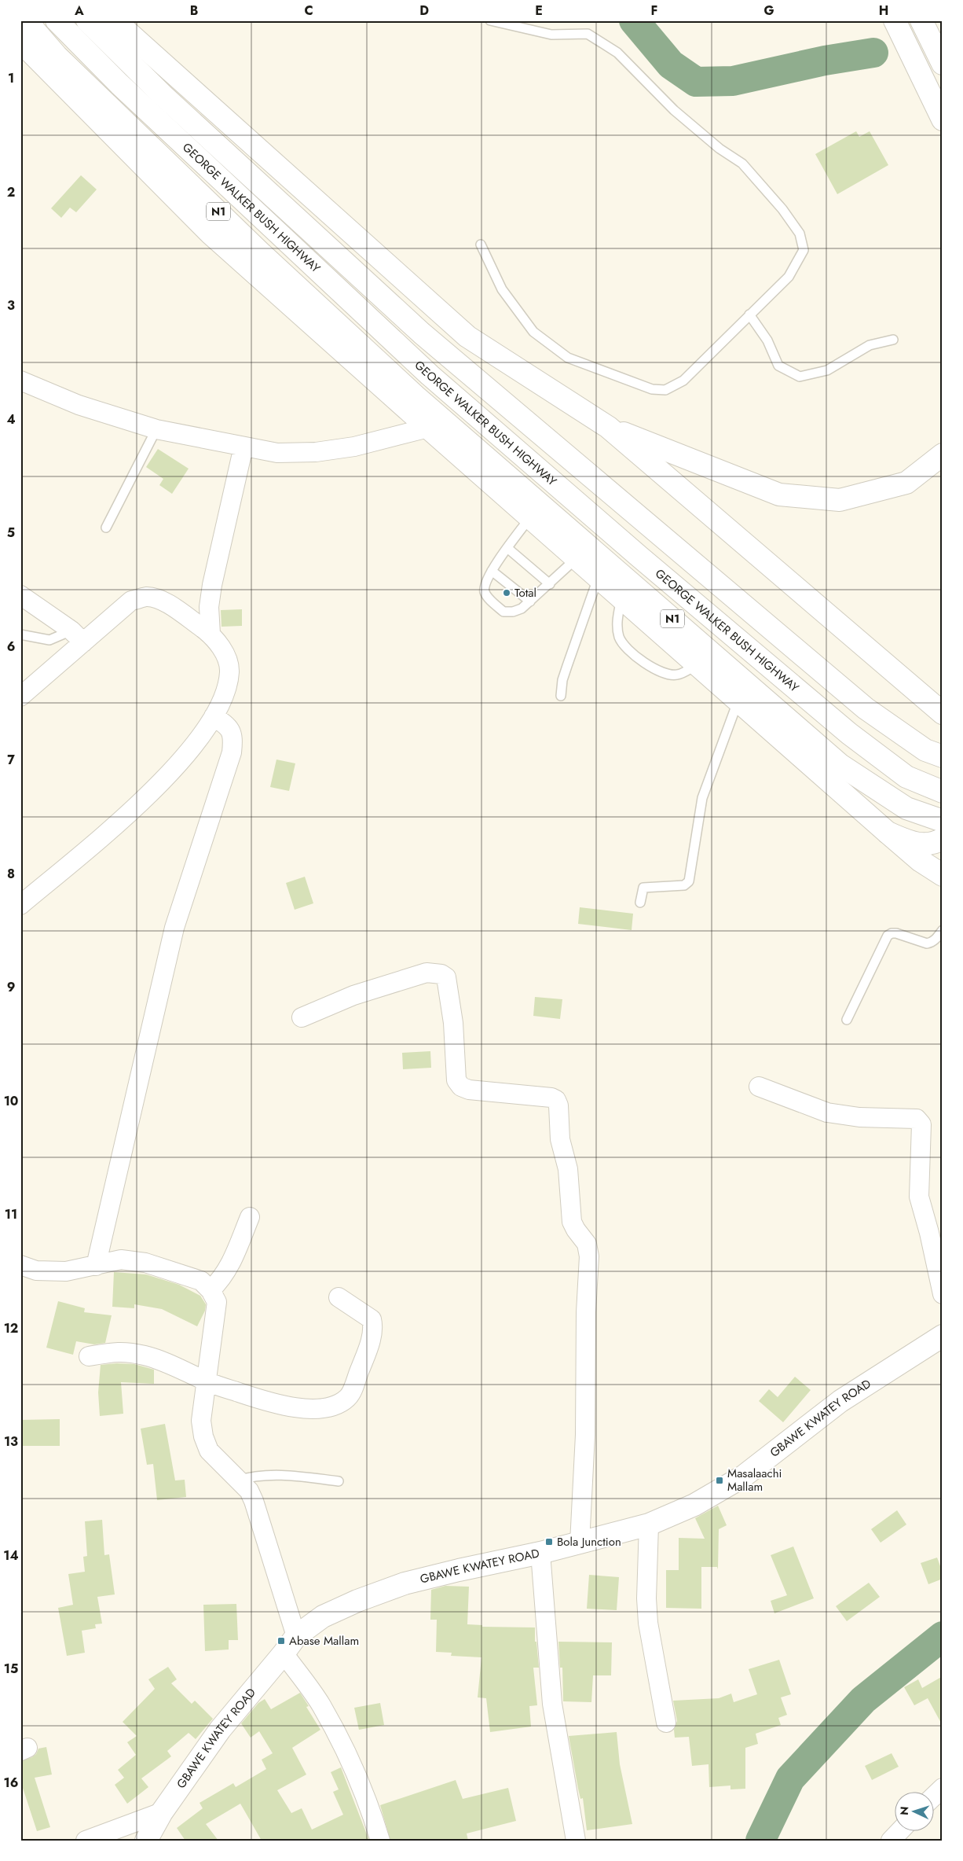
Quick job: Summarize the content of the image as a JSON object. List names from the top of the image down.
{
  "streets": {
    "main road": ["GEORGE WALKER BUSH HIGHWAY", "N1", "GBAWE KWATEY ROAD"]
  },
  "places": {
    "other": ["Total"],
    "transit": ["Masalaachi Mallam", "Bola Junction", "Abase Mallam"]
  },
  "north": "left",
  "grid": {
    "columns": [
      "A",
      "B",
      "C",
      "D",
      "E",
      "F",
      "G",
      "H"
    ],
    "rows": [
      "1",
      "2",
      "3",
      "4",
      "5",
      "6",
      "7",
      "8",
      "9",
      "10",
      "11",
      "12",
      "13",
      "14",
      "15",
      "16"
    ]
  }
}
